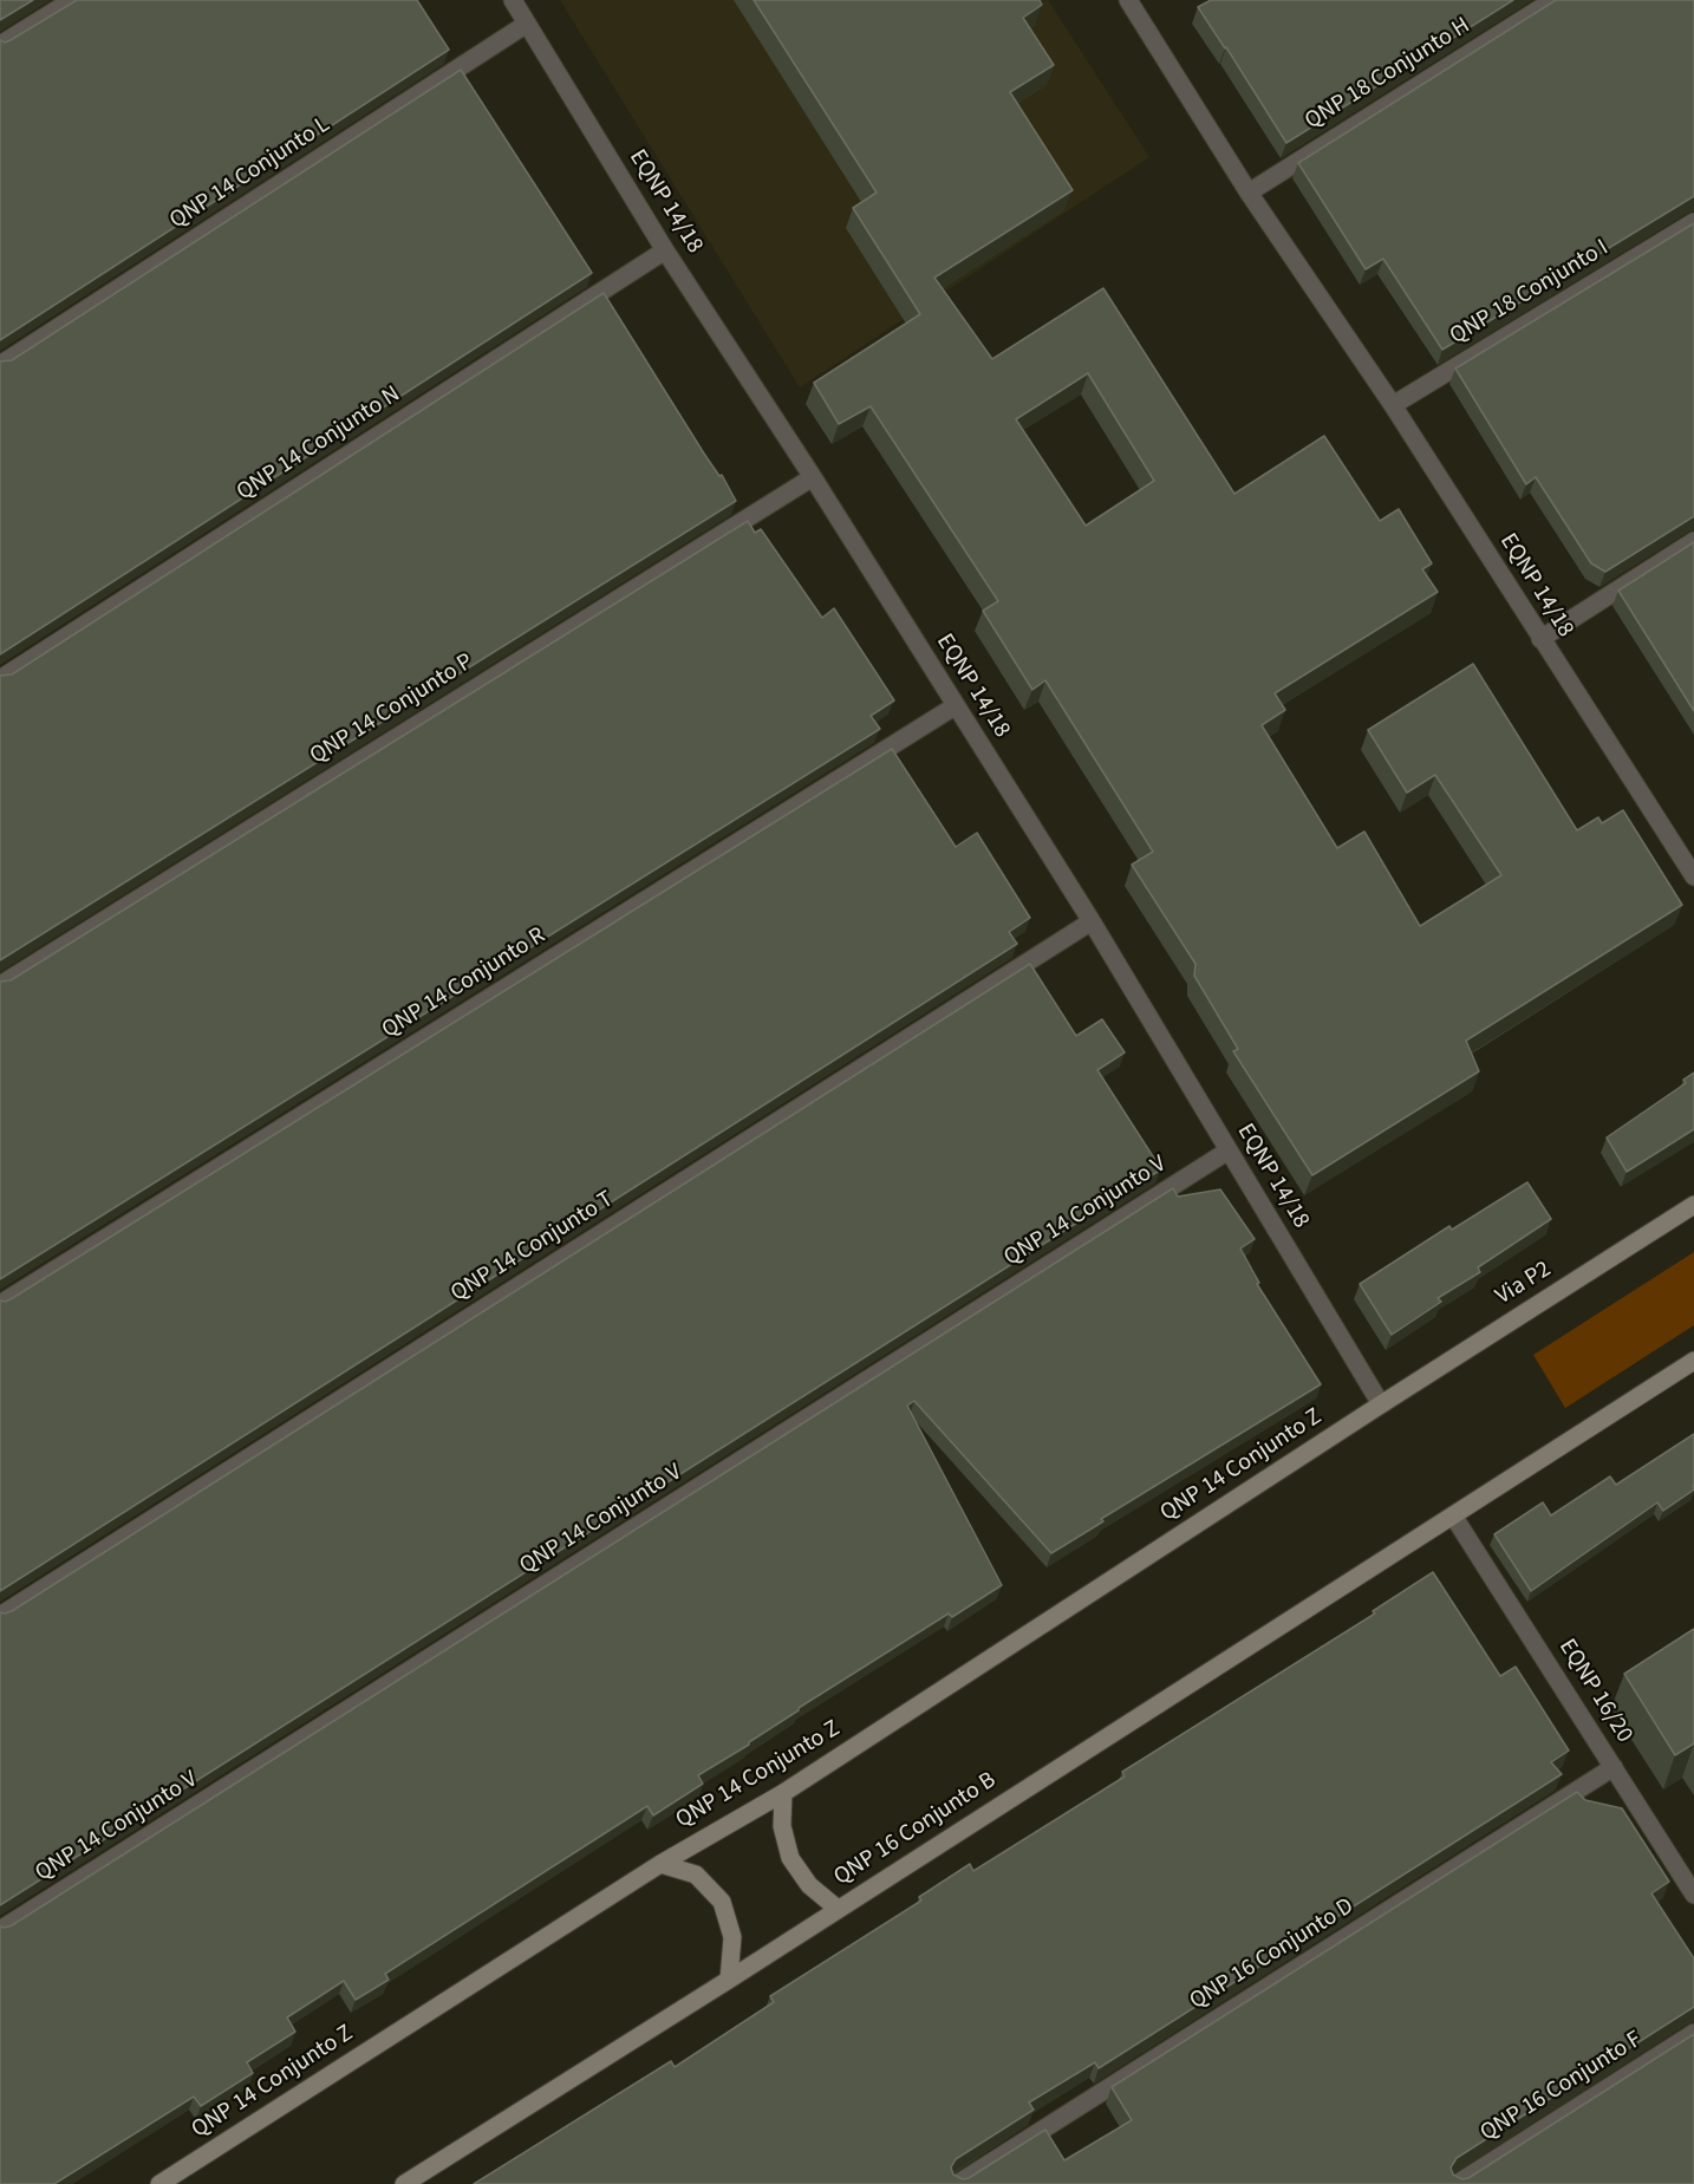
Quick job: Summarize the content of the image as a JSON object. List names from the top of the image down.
{
  "streets": {
    "street": [
      "QNP 18 Conjunto H",
      "QNP 14 Conjunto L",
      "EQNP 14/18",
      "QNP 18 Conjunto I",
      "QNP 14 Conjunto N",
      "QNP 14 Conjunto P",
      "QNP 14 Conjunto R",
      "QNP 14 Conjunto V",
      "QNP 14 Conjunto T",
      "Via P2",
      "QNP 14 Conjunto Z",
      "EQNP 16/20",
      "QNP 16 Conjunto B",
      "QNP 16 Conjunto D",
      "QNP 16 Conjunto F"
    ]
  },
  "crossings": [
    ["QNP 18 Conjunto H", "EQNP 14/18"],
    ["QNP 14 Conjunto L", "EQNP 14/18"],
    ["EQNP 14/18", "QNP 18 Conjunto I"],
    ["EQNP 14/18", "QNP 14 Conjunto N"],
    ["EQNP 14/18", "QNP 14 Conjunto P"],
    ["EQNP 14/18", "QNP 14 Conjunto R"],
    ["EQNP 14/18", "QNP 14 Conjunto V"],
    ["EQNP 14/18", "QNP 14 Conjunto T"],
    ["EQNP 14/18", "Via P2"],
    ["EQNP 14/18", "QNP 14 Conjunto Z"],
    ["Via P2", "QNP 14 Conjunto Z"],
    ["EQNP 16/20", "QNP 16 Conjunto B"],
    ["EQNP 16/20", "QNP 16 Conjunto D"]
  ]
}
